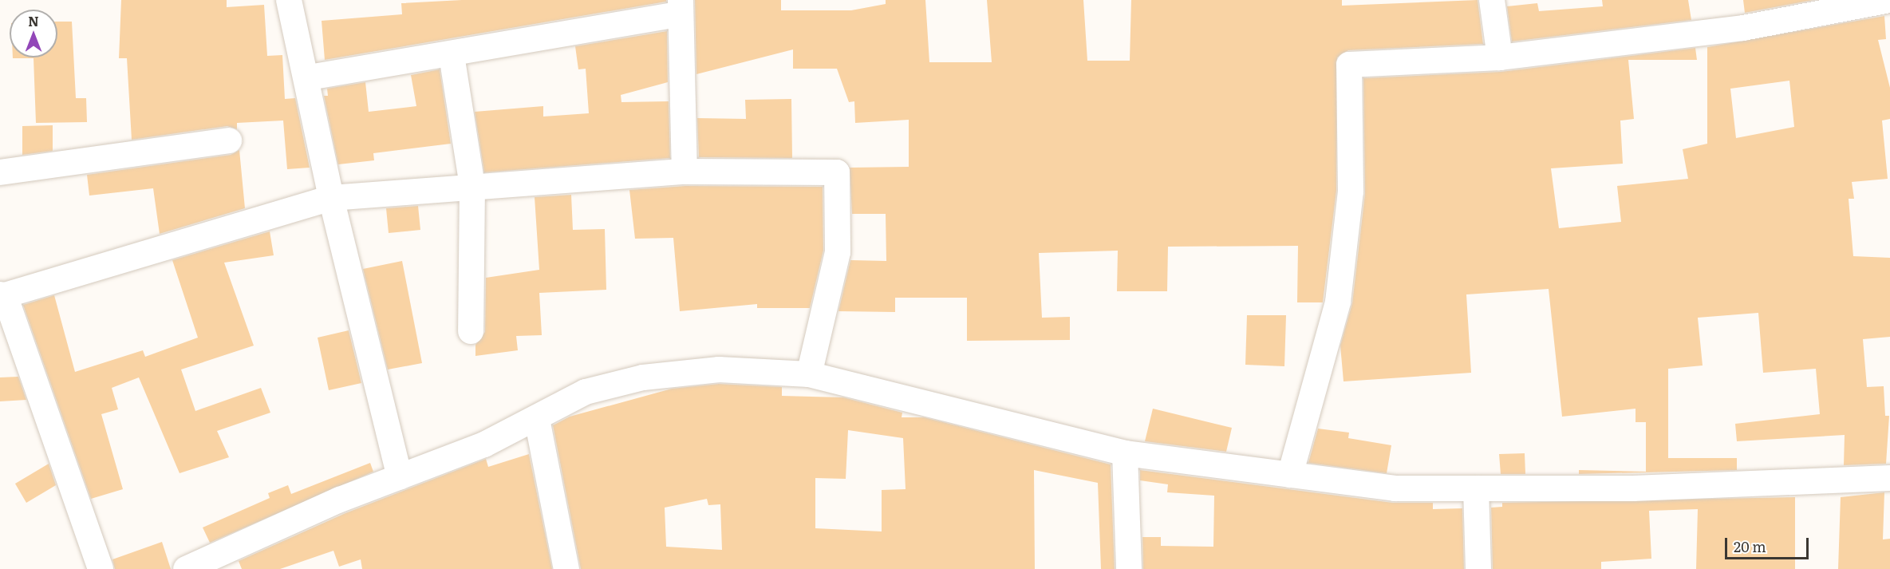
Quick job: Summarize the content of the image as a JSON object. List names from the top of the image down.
{
  "scale_bar": "20 m",
  "north": "top"
}
